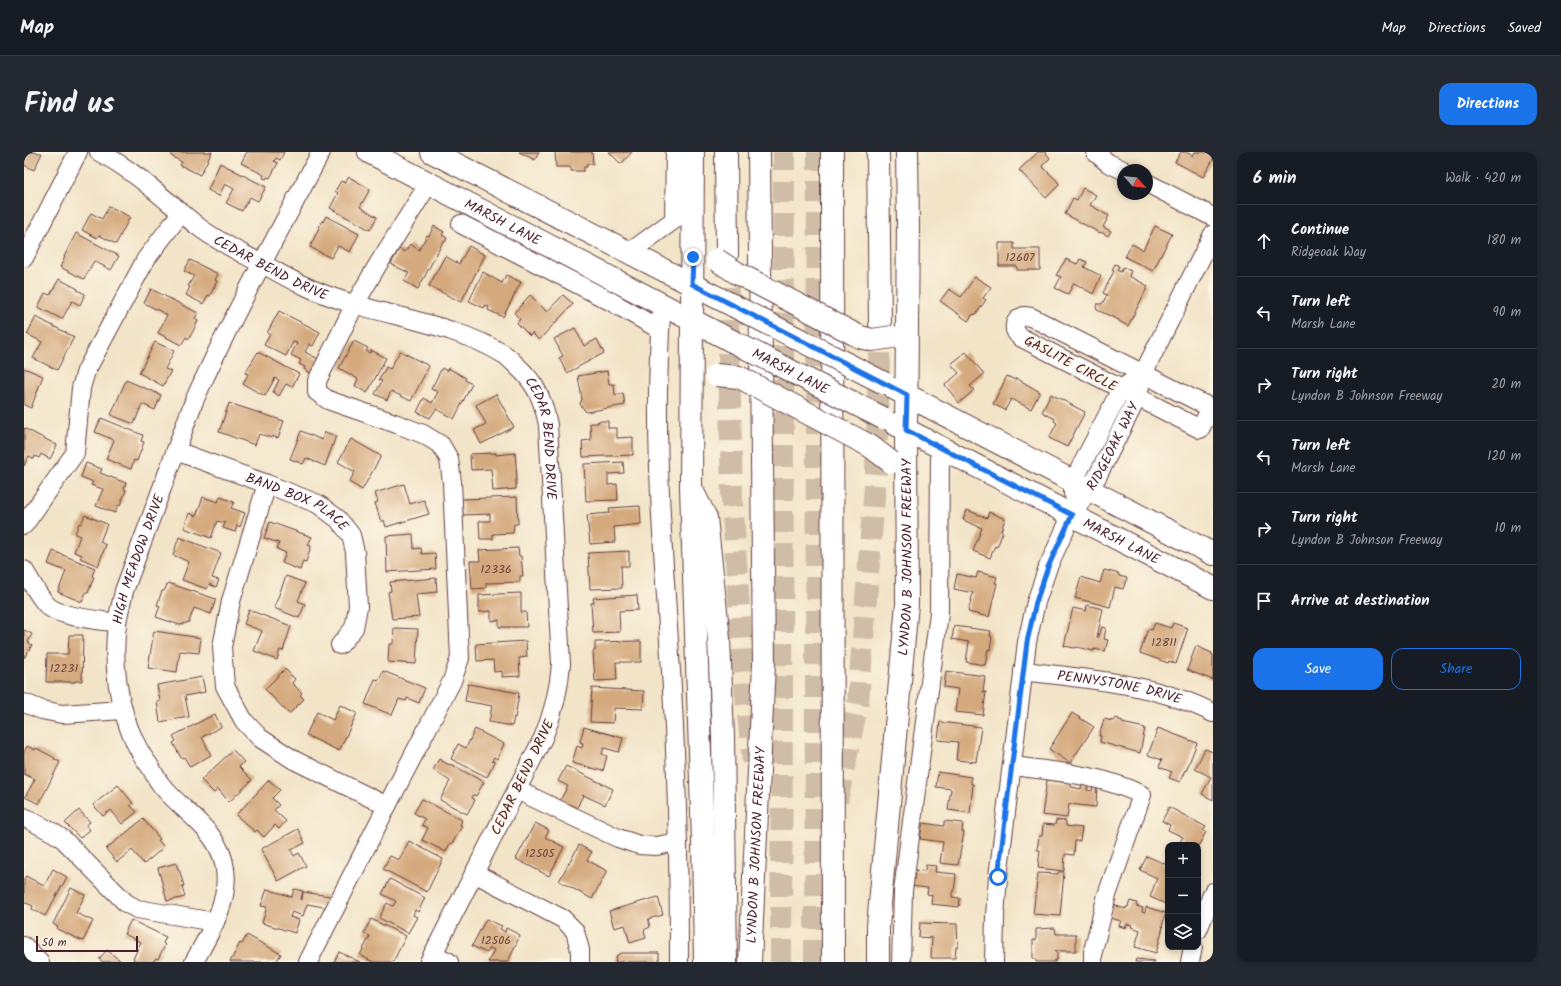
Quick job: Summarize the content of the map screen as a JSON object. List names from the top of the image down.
{
  "streets": {
    "main road": ["MARSH LANE", "LYNDON B JOHNSON FREEWAY"],
    "street": [
      "CEDAR BEND DRIVE",
      "GASLITE CIRCLE",
      "RIDGEOAK WAY",
      "BAND BOX PLACE",
      "HIGH MEADOW DRIVE",
      "PENNYSTONE DRIVE"
    ]
  },
  "crossings": [
    ["MARSH LANE", "RIDGEOAK WAY"],
    ["MARSH LANE", "LYNDON B JOHNSON FREEWAY"],
    ["CEDAR BEND DRIVE", "HIGH MEADOW DRIVE"],
    ["GASLITE CIRCLE", "RIDGEOAK WAY"],
    ["RIDGEOAK WAY", "PENNYSTONE DRIVE"],
    ["BAND BOX PLACE", "HIGH MEADOW DRIVE"]
  ],
  "house_numbers": [
    "12607",
    "12336",
    "12811",
    "12231",
    "12505",
    "12506"
  ],
  "scale_bar": "50 m",
  "north": "bottom right",
  "page": {
    "header": "Map",
    "nav": ["Map", "Directions", "Saved"],
    "title": "Find us",
    "buttons": [
      "Directions",
      ["Save", "Share"]
    ],
    "heading": ["6 min", "Walk · 420 m"],
    "list": [
      ["Continue", "Ridgeoak Way", "180 m"],
      ["Turn left", "Marsh Lane", "90 m"],
      ["Turn right", "Lyndon B Johnson Freeway", "20 m"],
      ["Turn left", "Marsh Lane", "120 m"],
      ["Turn right", "Lyndon B Johnson Freeway", "10 m"],
      "Arrive at destination"
    ],
    "map_buttons": ["+", "−"],
    "scale": "50 m"
  }
}
